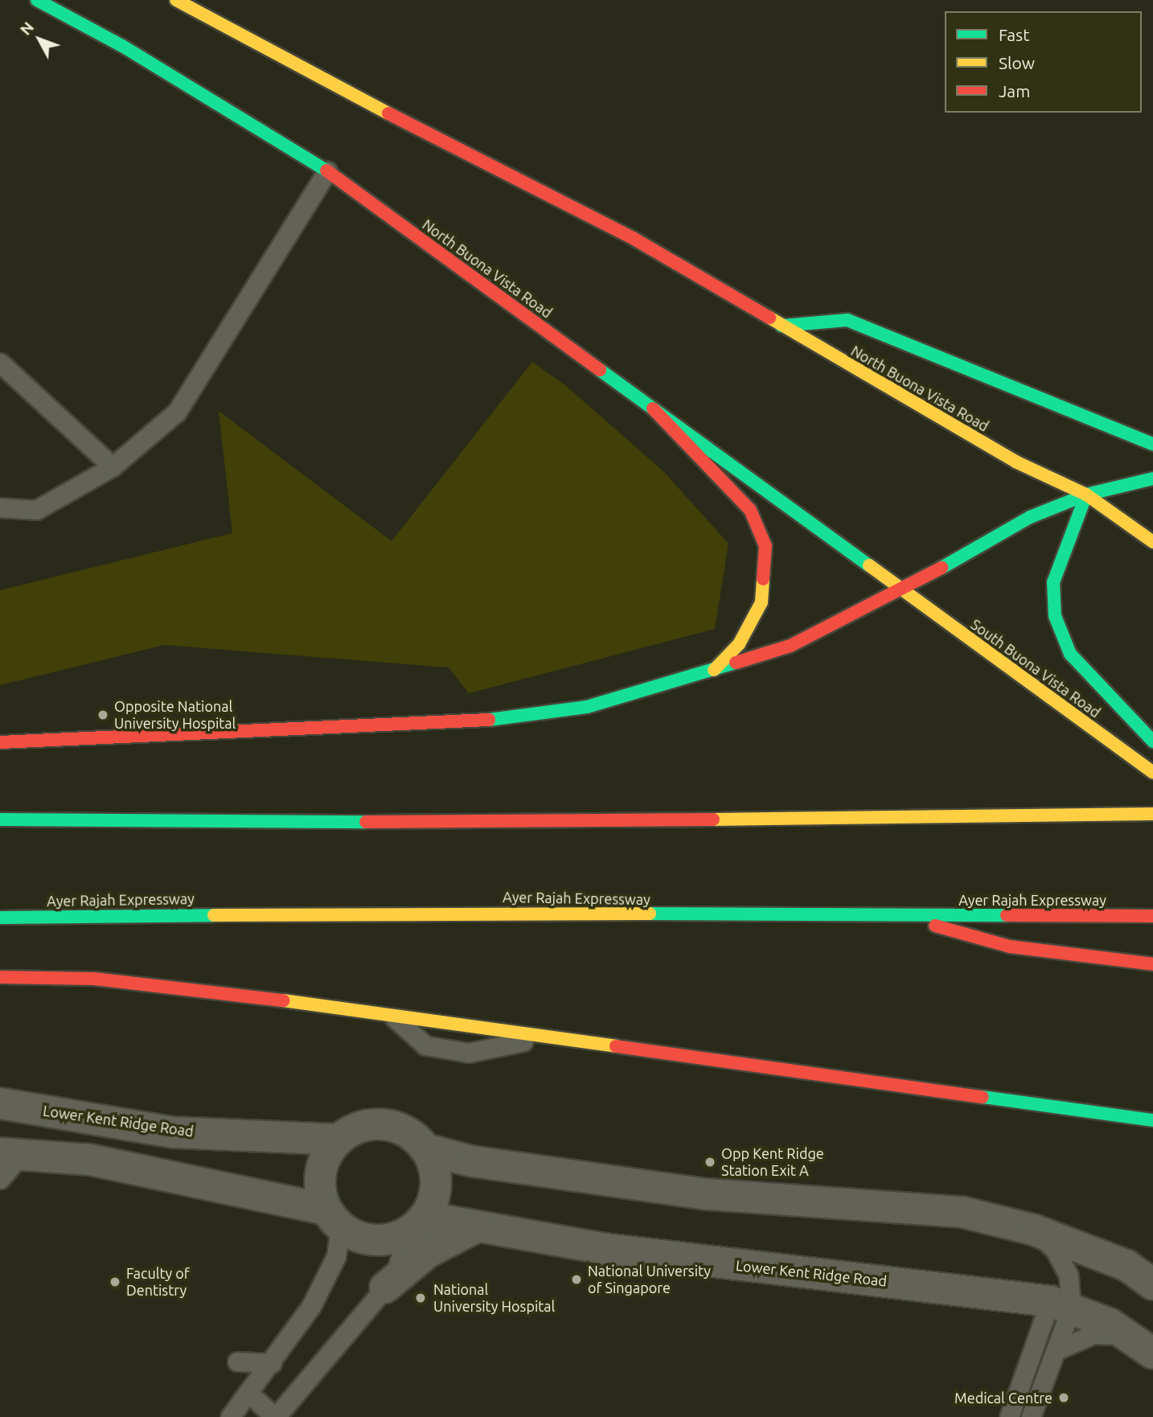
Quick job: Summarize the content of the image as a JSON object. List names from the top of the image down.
{
  "streets": {
    "main road": ["North Buona Vista Road", "South Buona Vista Road", "Ayer Rajah Expressway"],
    "street": ["Lower Kent Ridge Road"]
  },
  "crossings": [
    ["North Buona Vista Road", "South Buona Vista Road"]
  ],
  "places": [
    "Opposite National University Hospital",
    "Opp Kent Ridge Station Exit A",
    "National University of Singapore",
    "Faculty of Dentistry",
    "National University Hospital",
    "Medical Centre"
  ],
  "legend": ["Fast", "Slow", "Jam"],
  "north": "top left"
}
